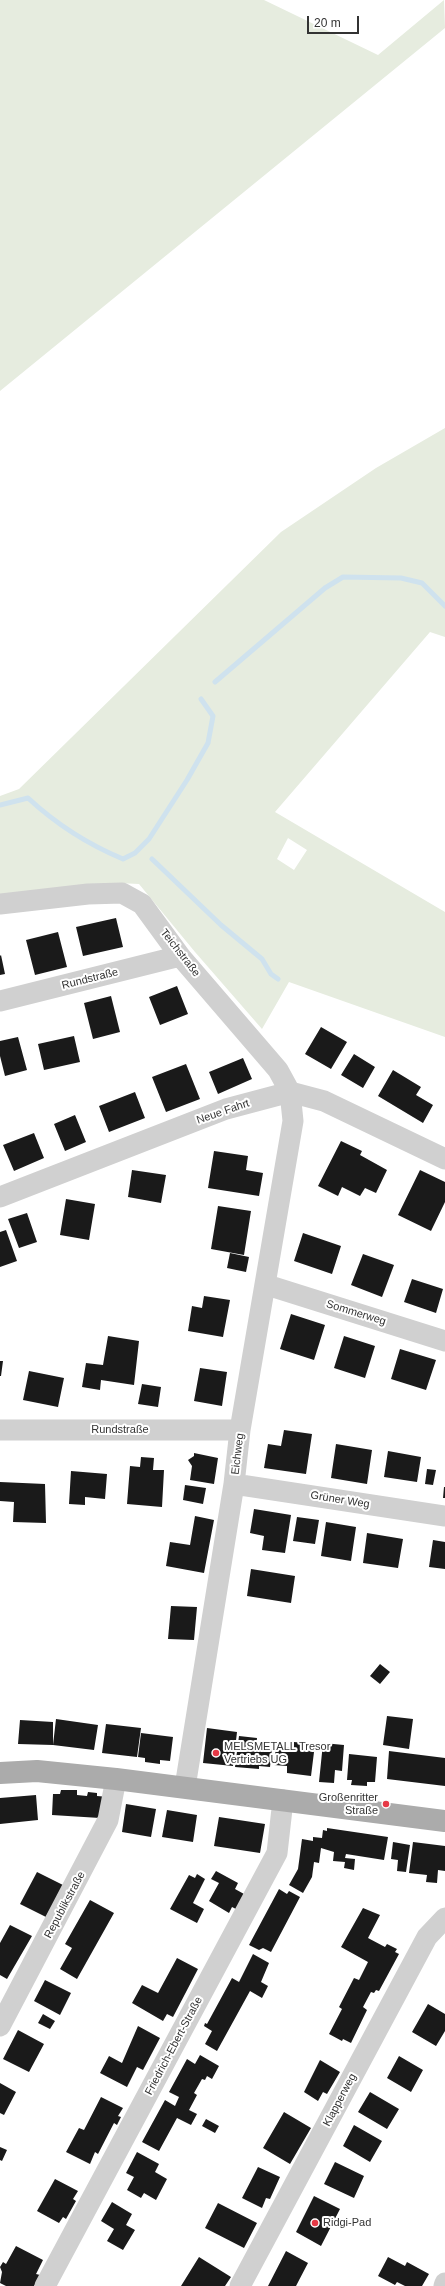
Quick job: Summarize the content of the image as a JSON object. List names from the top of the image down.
{
  "streets": {
    "street": [
      "Teichstraße",
      "Rundstraße",
      "Neue Fahrt",
      "Sommerweg",
      "Eichweg",
      "Grüner Weg",
      "Republikstraße",
      "Friedrich-Ebert-Straße",
      "Klapperweg"
    ]
  },
  "crossings": [
    ["Teichstraße", "Rundstraße"],
    ["Teichstraße", "Neue Fahrt"],
    ["Teichstraße", "Eichweg"],
    ["Rundstraße", "Eichweg"],
    ["Sommerweg", "Eichweg"],
    ["Eichweg", "Grüner Weg"]
  ],
  "places": ["MELSMETALL Tresor Vertriebs UG", "Großenritter Straße", "Ridgi-Pad"],
  "scale_bar": "20 m"
}
